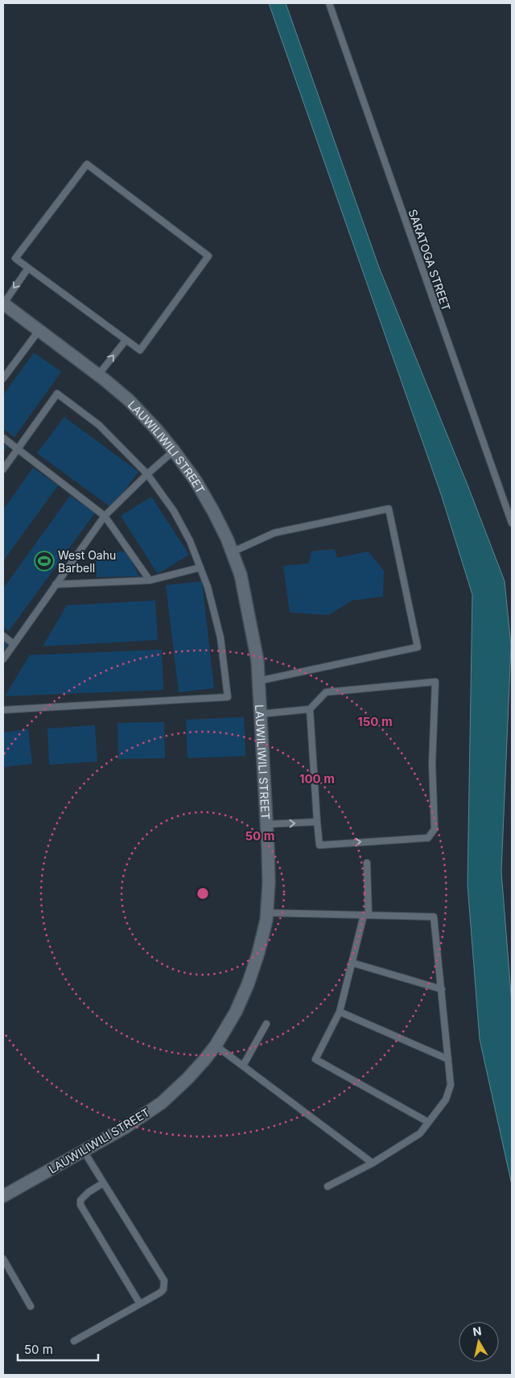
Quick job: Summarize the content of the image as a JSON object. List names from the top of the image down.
{
  "streets": {
    "street": ["LAUWILIWILI STREET"],
    "lane": ["SARATOGA STREET"]
  },
  "places": {
    "sports": ["West Oahu Barbell"]
  },
  "scale_bar": "50 m",
  "north": "top",
  "rings": ["150 m", "100 m", "50 m"]
}
